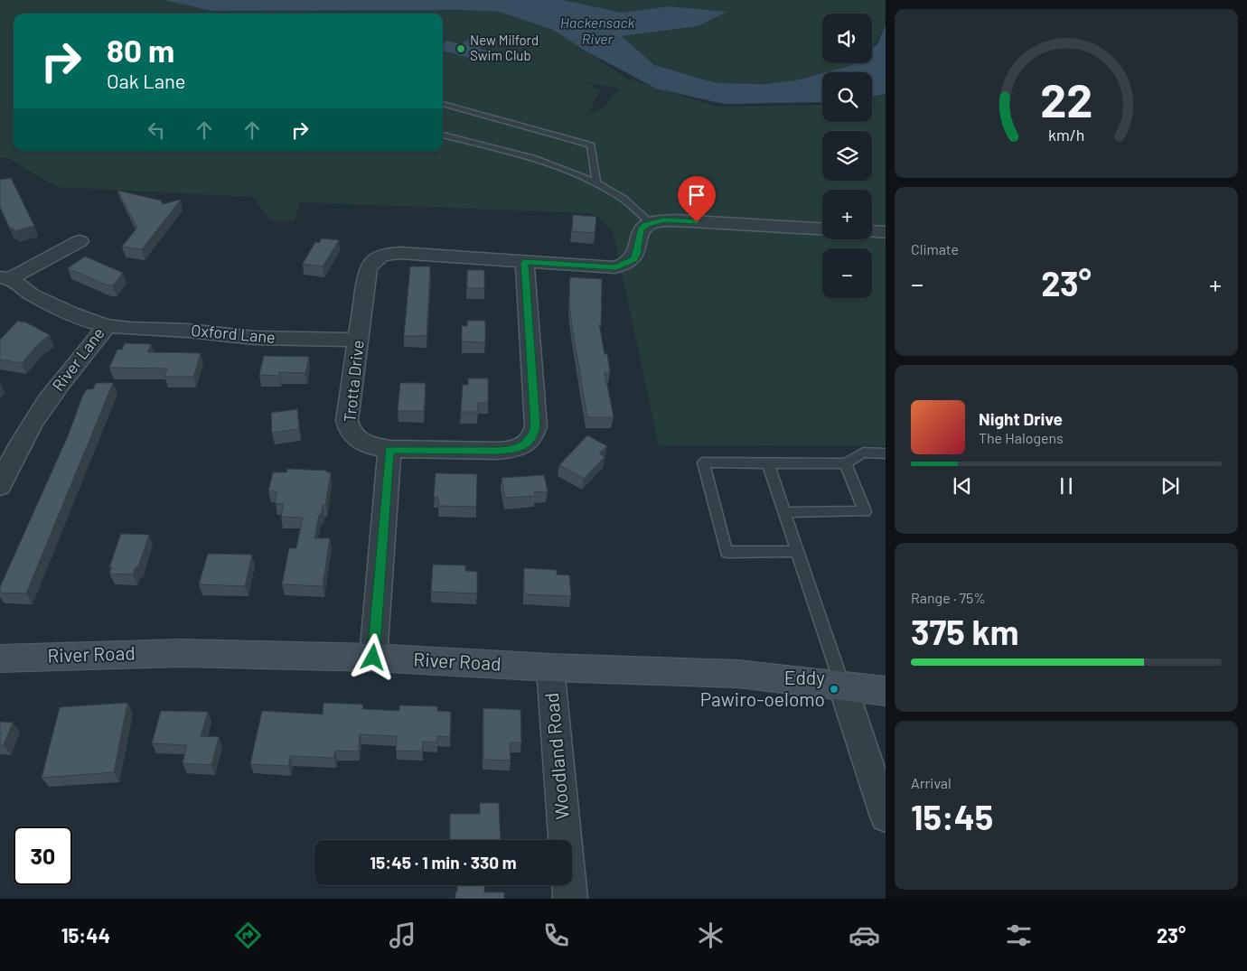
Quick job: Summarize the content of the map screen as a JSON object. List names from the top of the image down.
{
  "streets": {
    "main road": ["River Road"],
    "street": [
      "Oxford Lane",
      "River Lane",
      "Trotta Drive",
      "Woodland Road"
    ]
  },
  "crossings": [
    ["Oxford Lane", "River Lane"],
    ["Oxford Lane", "Trotta Drive"],
    ["River Road", "Woodland Road"]
  ],
  "water": ["Hackensack River"],
  "places": ["New Milford Swim Club", "Eddy Pawiro-oelomo"],
  "page": {
    "map_buttons": ["+", "−"],
    "turn": ["80 m", "Oak Lane"],
    "tile": [
      "Climate",
      ["Range · 75%", "375 km"],
      ["Arrival", "15:45"]
    ],
    "heat": ["−", "23°", "+"],
    "song": ["Night Drive", "The Halogens"],
    "limit": "30",
    "trip": "15:45 · 1 min · 330 m",
    "tabs": ["15:44", "23°"],
    "gauge": ["22", "km/h"]
  }
}
